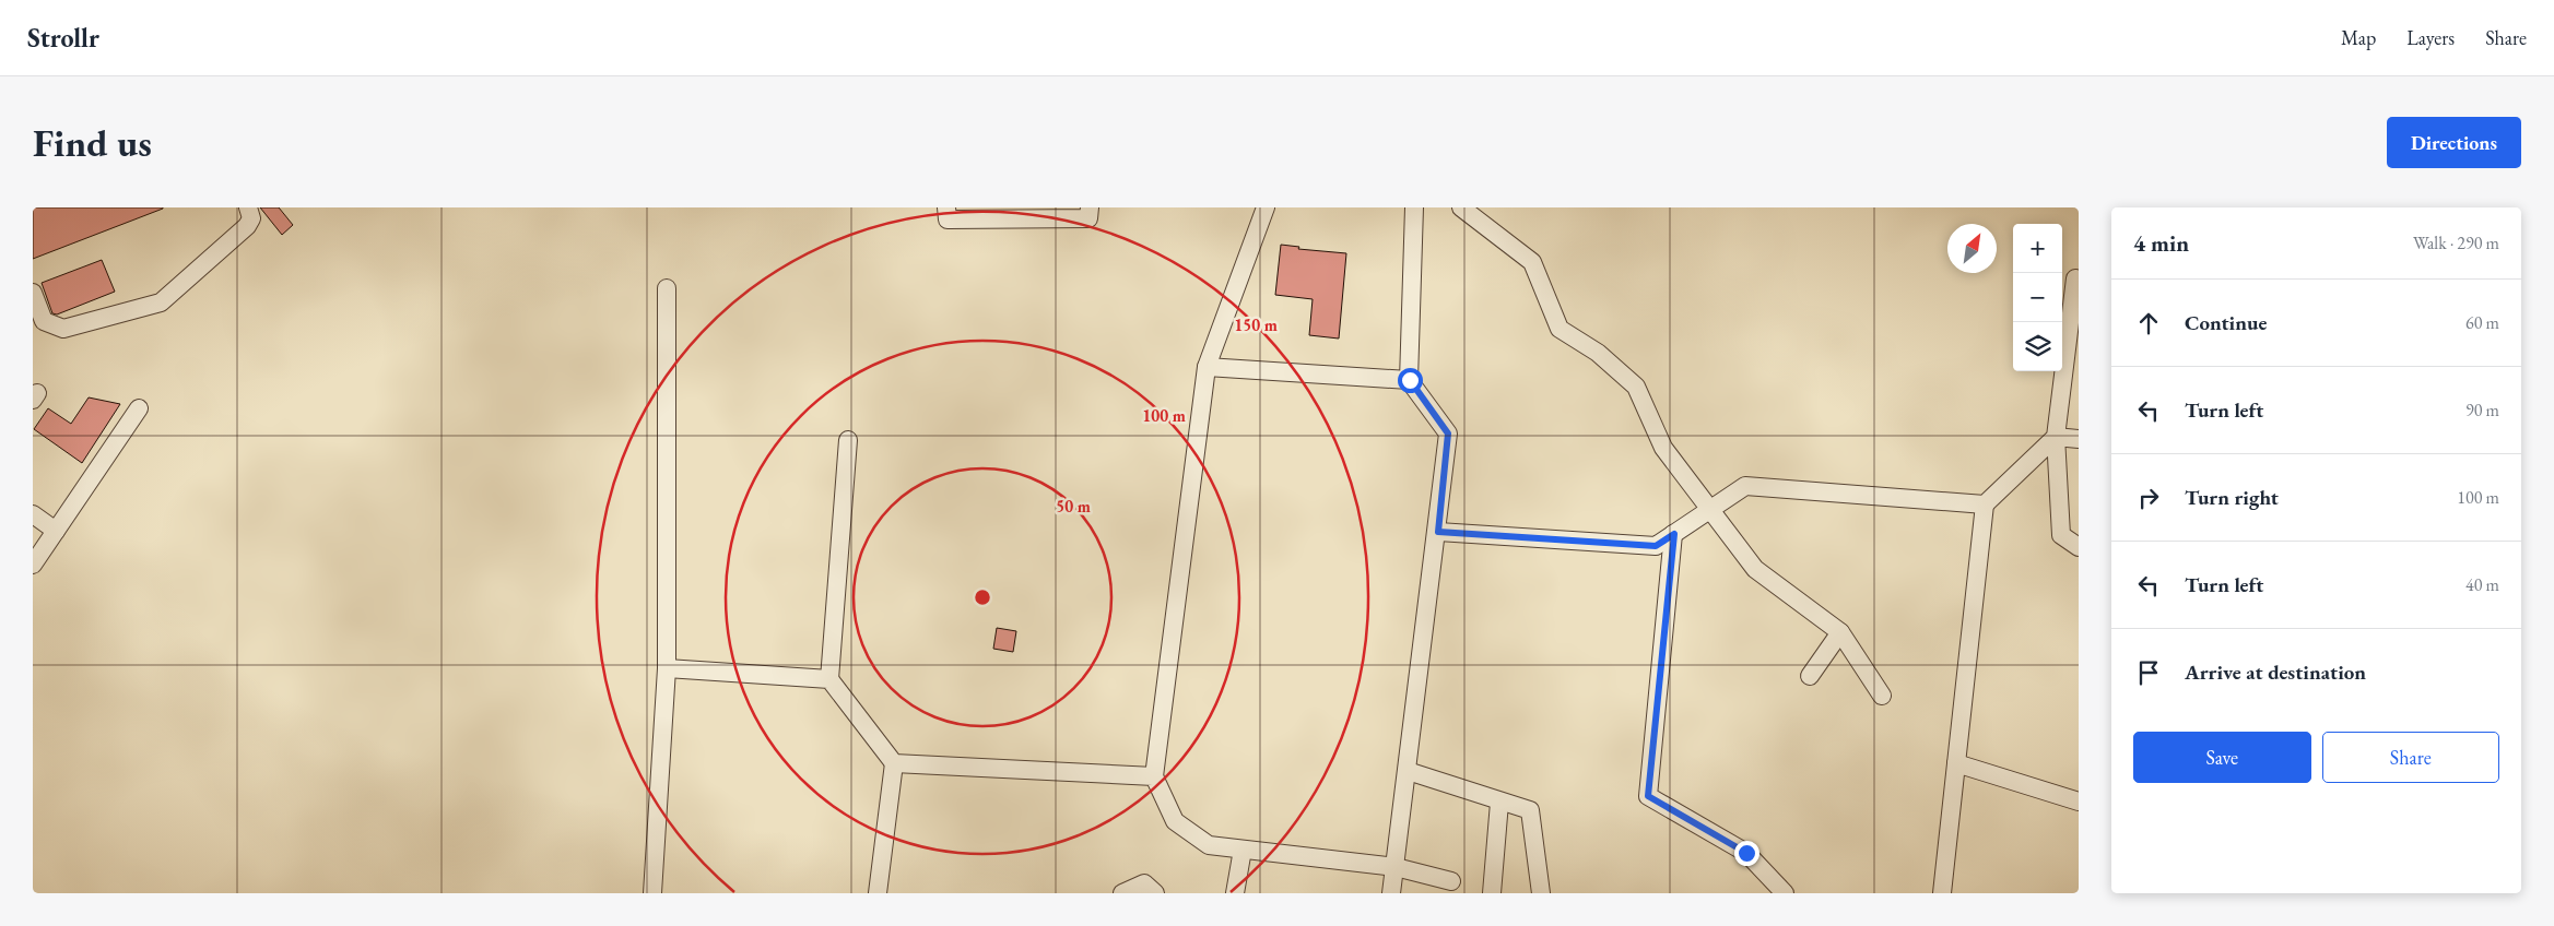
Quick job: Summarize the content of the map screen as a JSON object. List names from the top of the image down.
{
  "north": "top right",
  "page": {
    "header": "Strollr",
    "nav": ["Map", "Layers", "Share"],
    "buttons": [
      "Directions",
      ["Save", "Share"]
    ],
    "title": "Find us",
    "heading": ["4 min", "Walk · 290 m"],
    "map_buttons": ["+", "−"],
    "list": [
      ["Continue", "60 m"],
      ["Turn left", "90 m"],
      ["Turn right", "100 m"],
      ["Turn left", "40 m"],
      "Arrive at destination"
    ]
  },
  "rings": ["150 m", "100 m", "50 m"]
}
